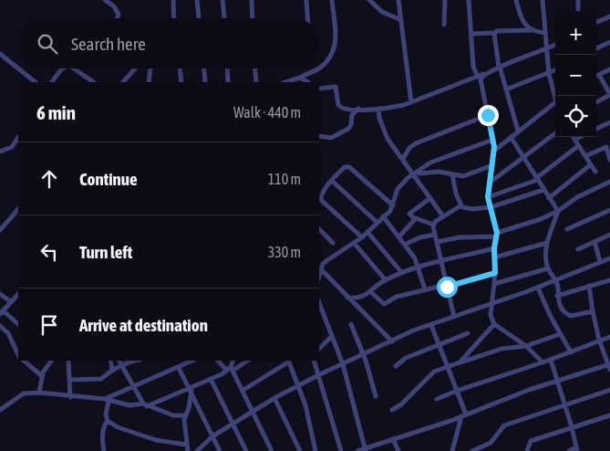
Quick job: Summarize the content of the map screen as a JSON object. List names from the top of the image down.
{
  "page": {
    "map_buttons": ["+", "−"],
    "search": "Search here",
    "heading": ["6 min", "Walk · 440 m"],
    "list": [
      ["Continue", "110 m"],
      ["Turn left", "330 m"],
      "Arrive at destination"
    ]
  }
}
